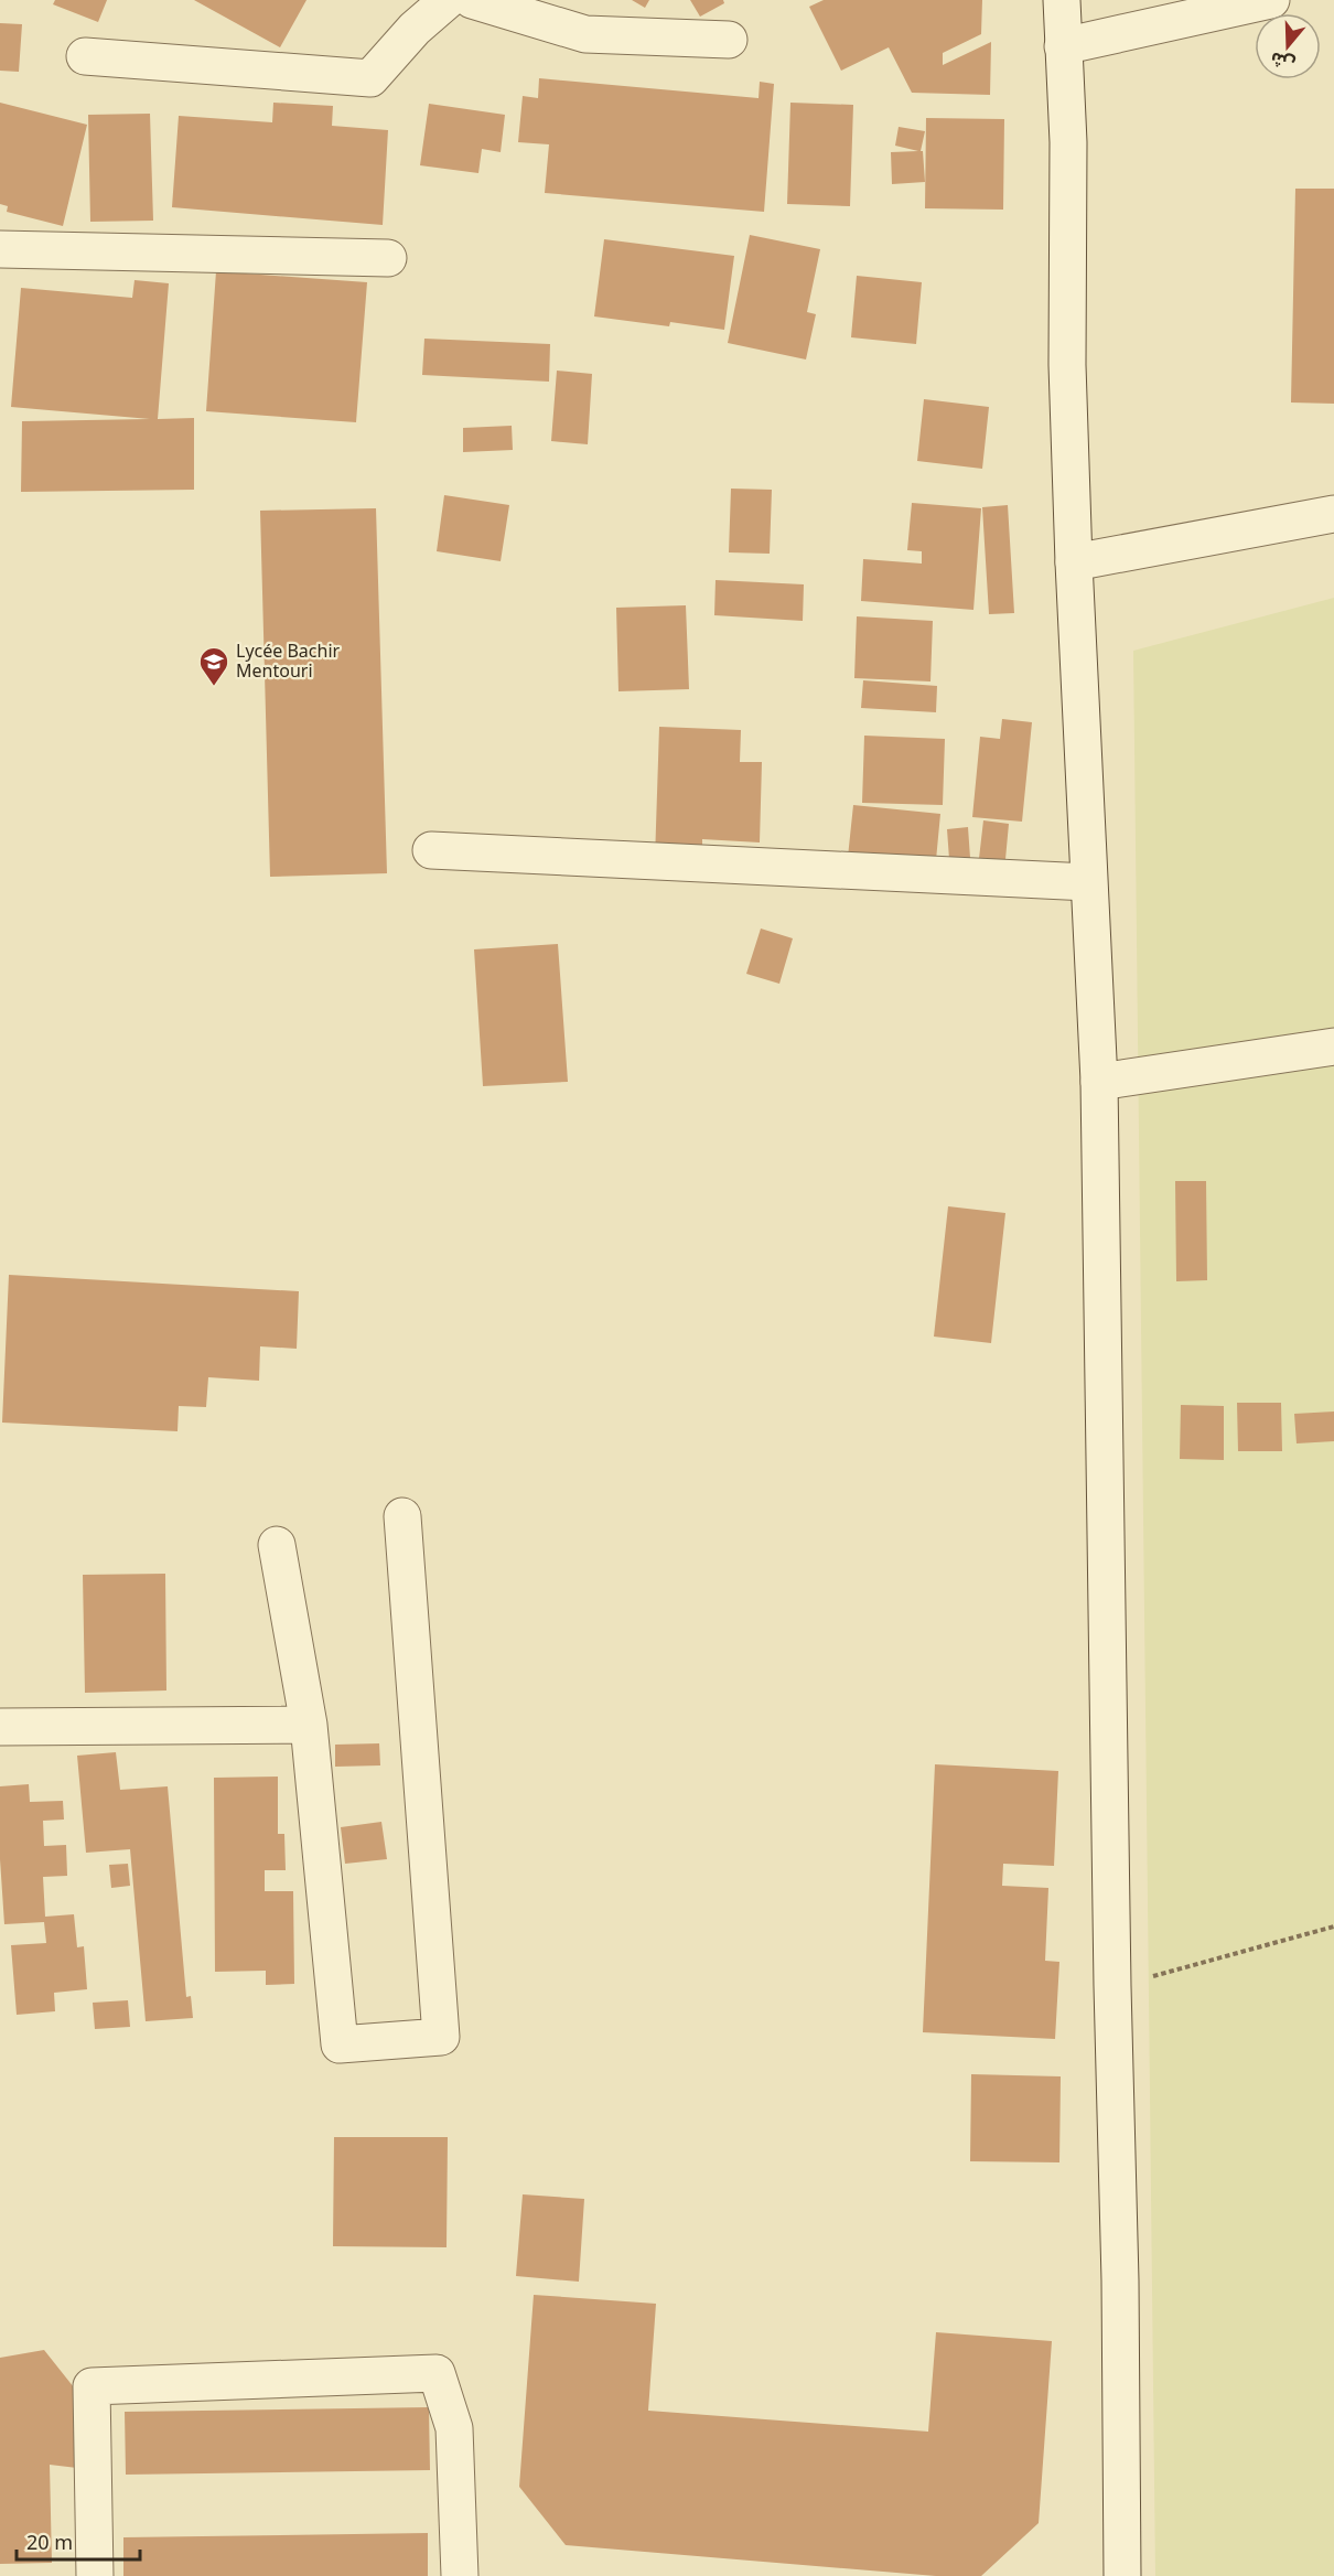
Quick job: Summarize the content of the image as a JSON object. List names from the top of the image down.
{
  "places": {
    "school or university": ["Lycée Bachir Mentouri"]
  },
  "scale_bar": "20 m",
  "north": "bottom"
}
